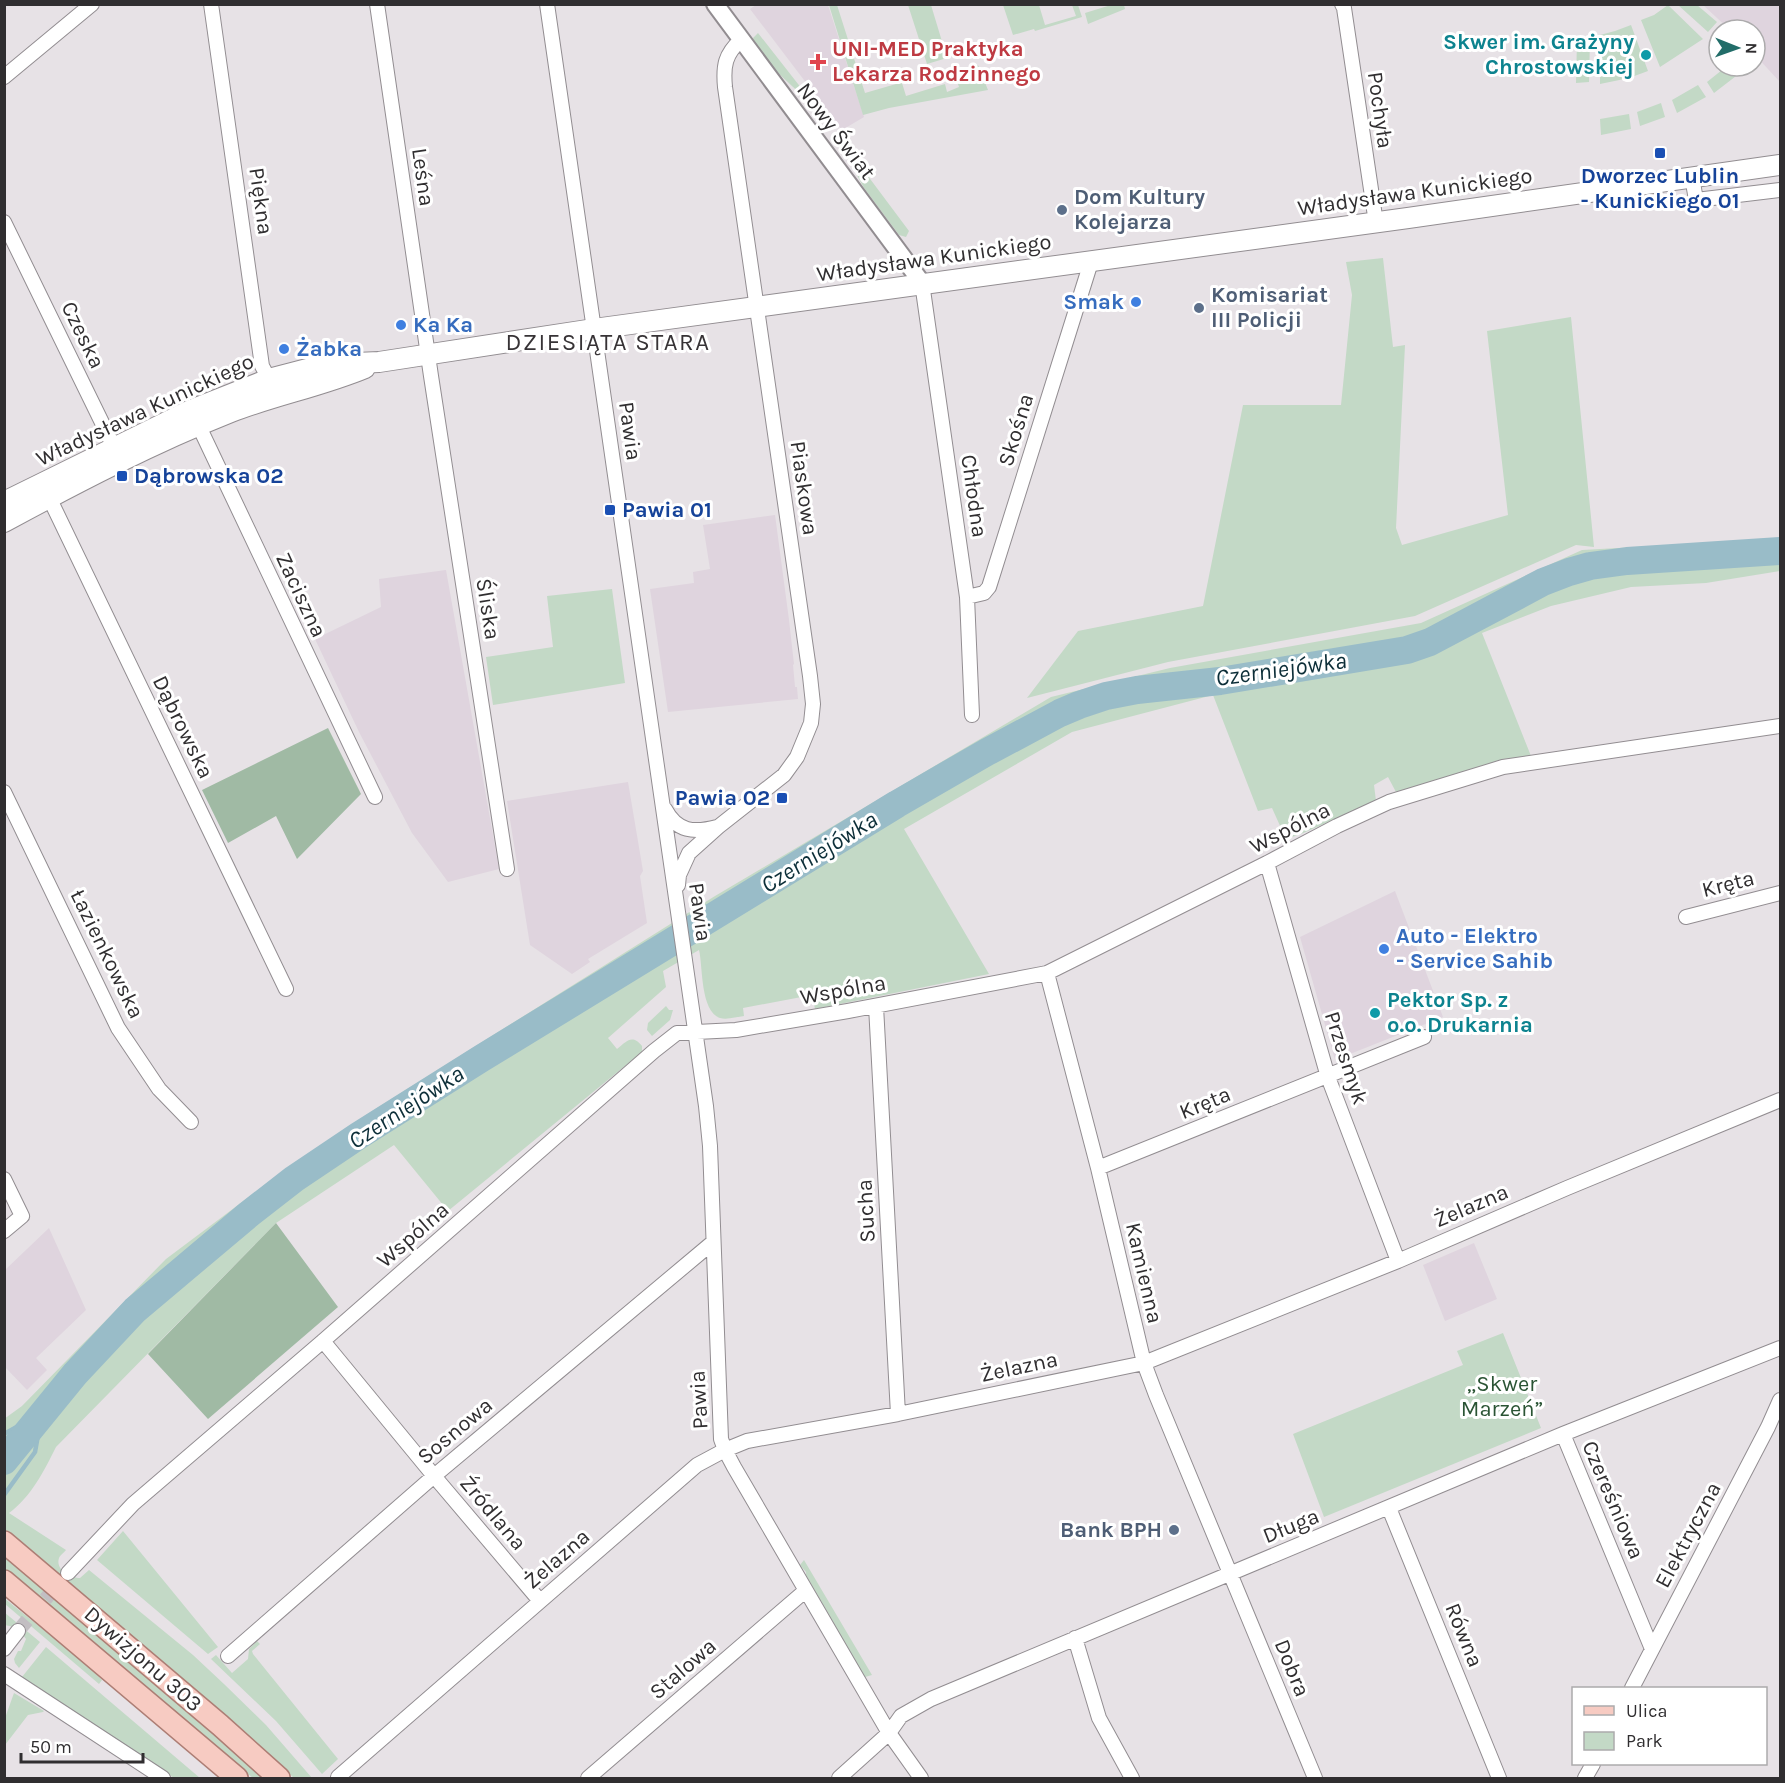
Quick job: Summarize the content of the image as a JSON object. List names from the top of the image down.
{
  "streets": {
    "main road": ["Władysława Kunickiego", "Dywizjonu 303"],
    "street": [
      "Pochyła",
      "Nowy Świat",
      "Leśna",
      "Piękna",
      "Czeska",
      "Skośna",
      "Pawia",
      "Piaskowa",
      "Chłodna",
      "Zaciszna",
      "Śliska",
      "Dąbrowska",
      "Wspólna",
      "Kręta",
      "Łazienkowska",
      "Przesmyk",
      "Żelazna",
      "Sucha",
      "Kamienna",
      "Sosnowa",
      "Czereśniowa",
      "Źródlana",
      "Długa",
      "Elektryczna",
      "Równa",
      "Dobra",
      "Stalowa"
    ]
  },
  "crossings": [
    ["Pochyła", "Władysława Kunickiego"],
    ["Nowy Świat", "Władysława Kunickiego"],
    ["Nowy Świat", "Piaskowa"],
    ["Nowy Świat", "Chłodna"],
    ["Leśna", "Władysława Kunickiego"],
    ["Leśna", "Śliska"],
    ["Władysława Kunickiego", "Piękna"],
    ["Władysława Kunickiego", "Czeska"],
    ["Władysława Kunickiego", "Skośna"],
    ["Władysława Kunickiego", "Pawia"],
    ["Władysława Kunickiego", "Piaskowa"],
    ["Władysława Kunickiego", "Chłodna"],
    ["Władysława Kunickiego", "Zaciszna"],
    ["Władysława Kunickiego", "Śliska"],
    ["Władysława Kunickiego", "Dąbrowska"],
    ["Skośna", "Chłodna"],
    ["Pawia", "Piaskowa"],
    ["Pawia", "Wspólna"],
    ["Pawia", "Żelazna"],
    ["Pawia", "Sosnowa"],
    ["Pawia", "Długa"],
    ["Pawia", "Stalowa"],
    ["Wspólna", "Przesmyk"],
    ["Wspólna", "Sucha"],
    ["Wspólna", "Kamienna"],
    ["Wspólna", "Źródlana"],
    ["Kręta", "Przesmyk"],
    ["Kręta", "Kamienna"],
    ["Przesmyk", "Żelazna"],
    ["Żelazna", "Sucha"],
    ["Żelazna", "Kamienna"],
    ["Żelazna", "Źródlana"],
    ["Kamienna", "Długa"],
    ["Kamienna", "Dobra"],
    ["Sosnowa", "Źródlana"],
    ["Czereśniowa", "Długa"],
    ["Czereśniowa", "Elektryczna"],
    ["Długa", "Równa"],
    ["Długa", "Dobra"]
  ],
  "districts": ["DZIESIĄTA STARA"],
  "water": ["Czerniejówka"],
  "parks": ["„Skwer Marzeń”"],
  "places": {
    "other": [
      "Skwer im. Grażyny Chrostowskiej",
      "Dom Kultury Kolejarza",
      "Smak",
      "Komisariat III Policji",
      "Ka Ka",
      "Żabka",
      "Auto - Elektro - Service Sahib",
      "Pektor Sp. z o.o. Drukarnia",
      "Bank BPH"
    ],
    "health": ["UNI-MED Praktyka Lekarza Rodzinnego"],
    "transit": [
      "Dworzec Lublin - Kunickiego 01",
      "Dąbrowska 02",
      "Pawia 01",
      "Pawia 02"
    ]
  },
  "legend": ["Ulica", "Park"],
  "scale_bar": "50 m",
  "north": "right"
}
